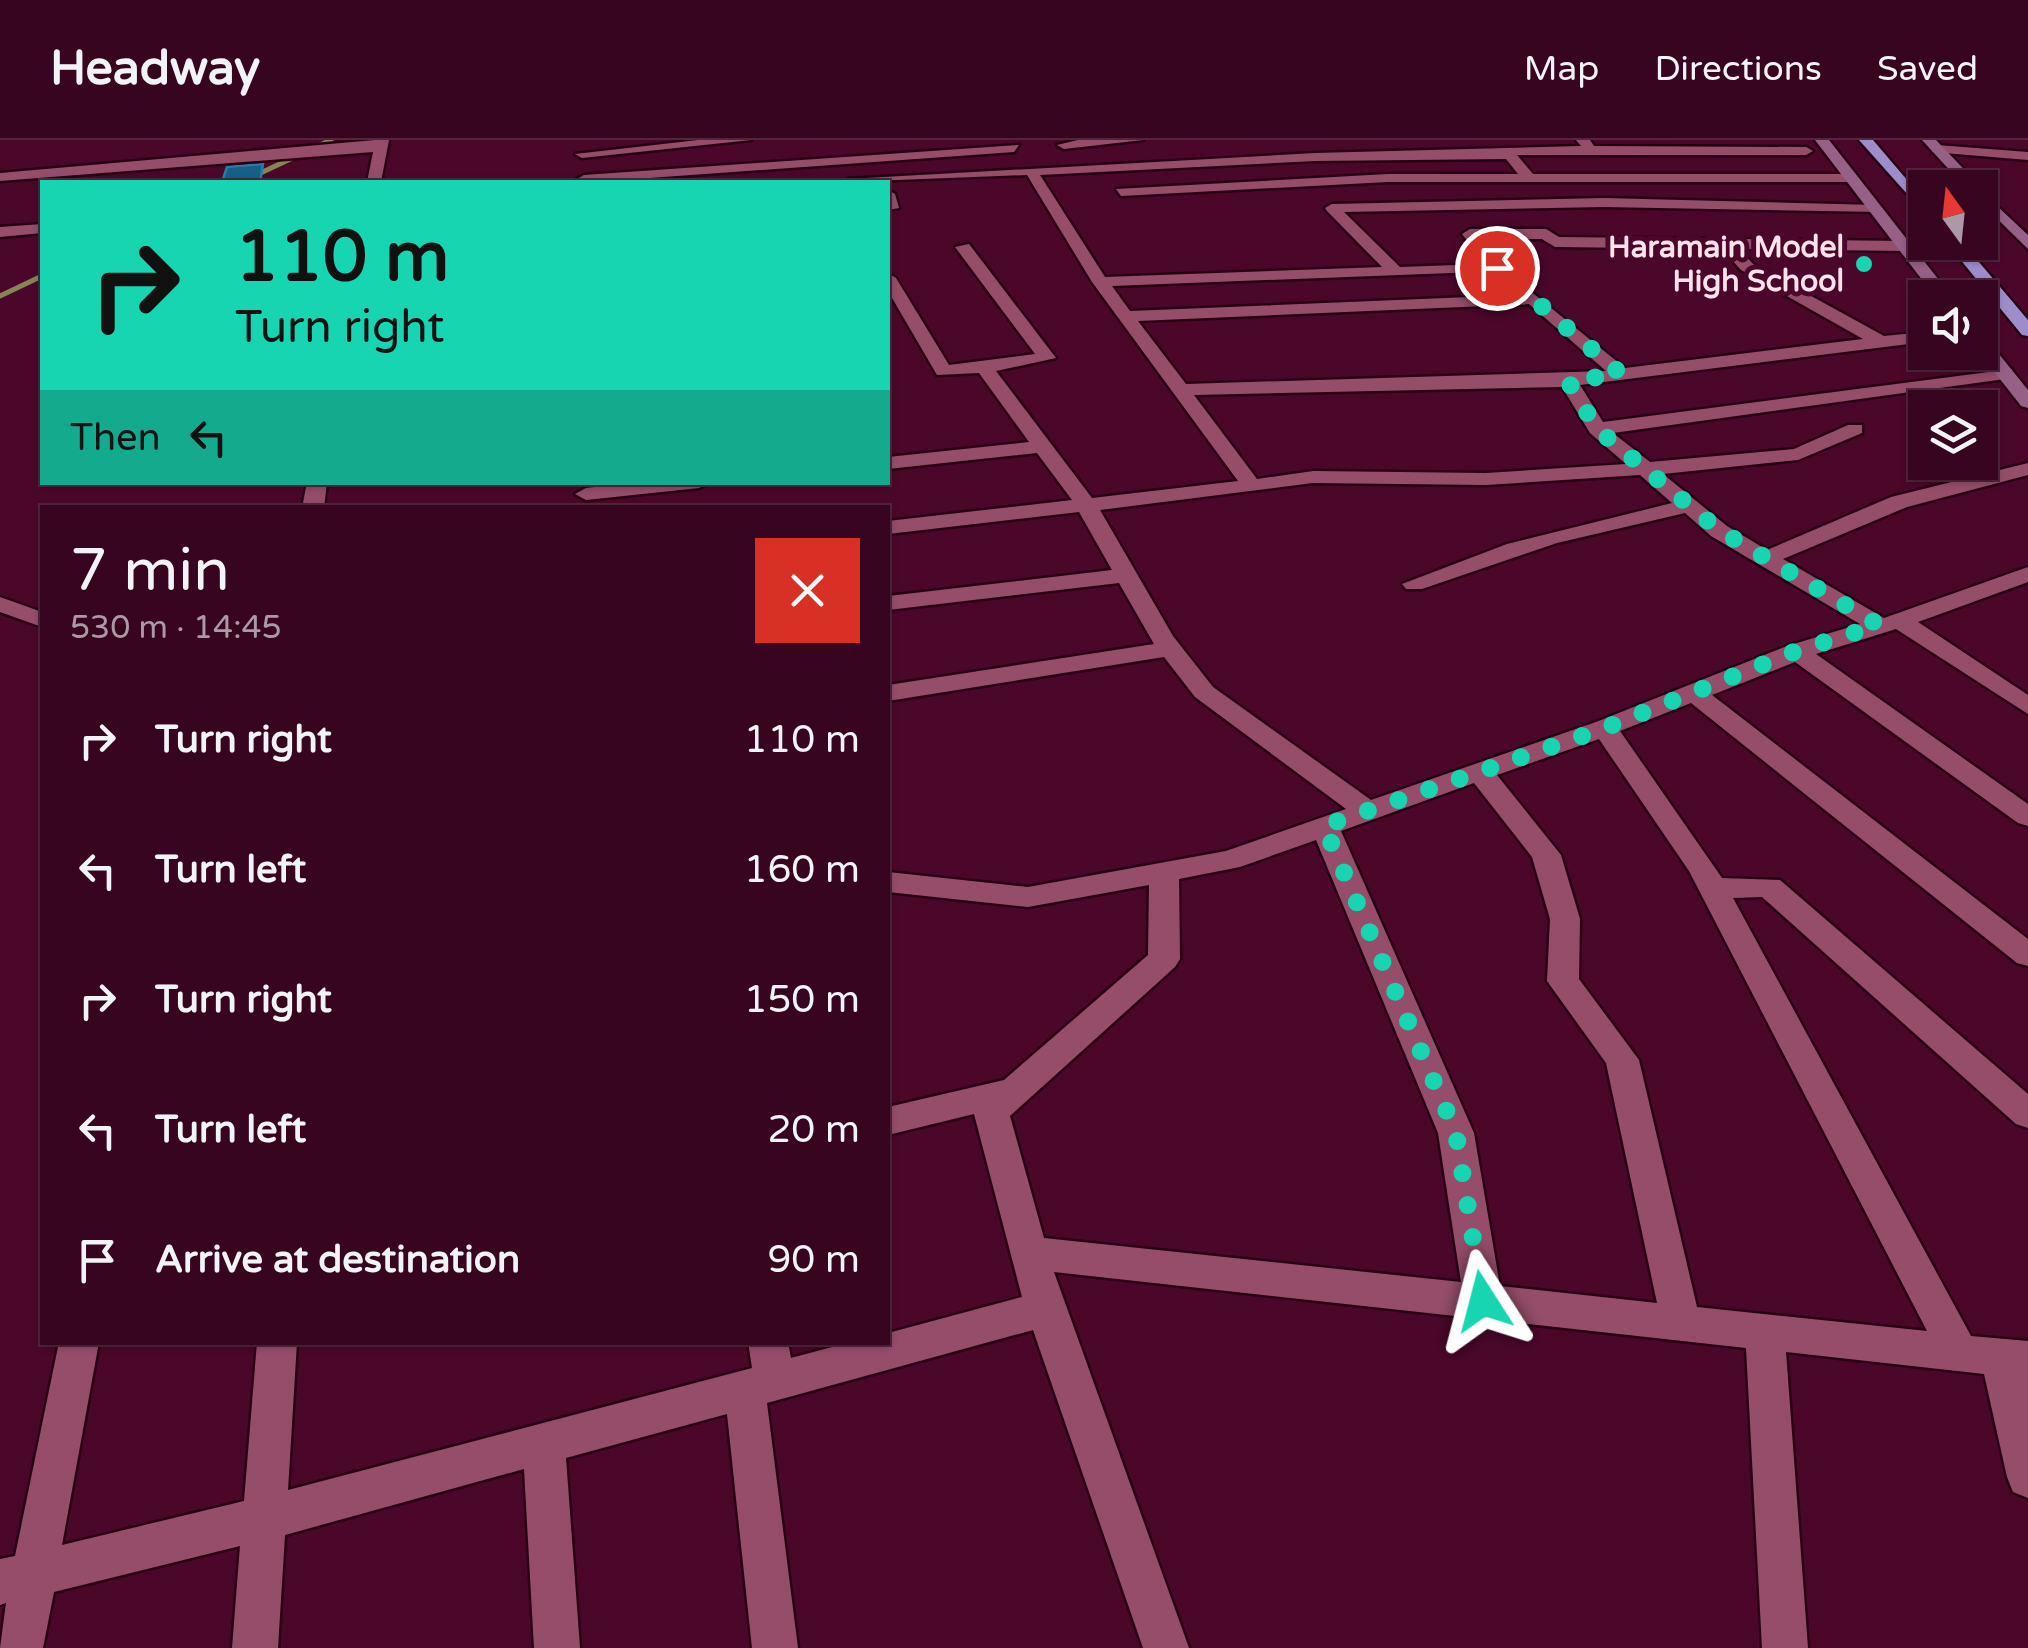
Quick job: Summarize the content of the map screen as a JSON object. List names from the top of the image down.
{
  "places": ["Haramain Model High School"],
  "north": "top",
  "page": {
    "header": "Headway",
    "nav": ["Map", "Directions", "Saved"],
    "turn": ["110 m", "Turn right"],
    "then": "Then",
    "heading": ["7 min", "530 m · 14:45"],
    "list": [
      {
        "name": "Turn right",
        "value": "110 m"
      },
      {
        "name": "Turn left",
        "value": "160 m"
      },
      {
        "name": "Turn right",
        "value": "150 m"
      },
      {
        "name": "Turn left",
        "value": "20 m"
      },
      {
        "name": "Arrive at destination",
        "value": "90 m"
      }
    ]
  }
}
